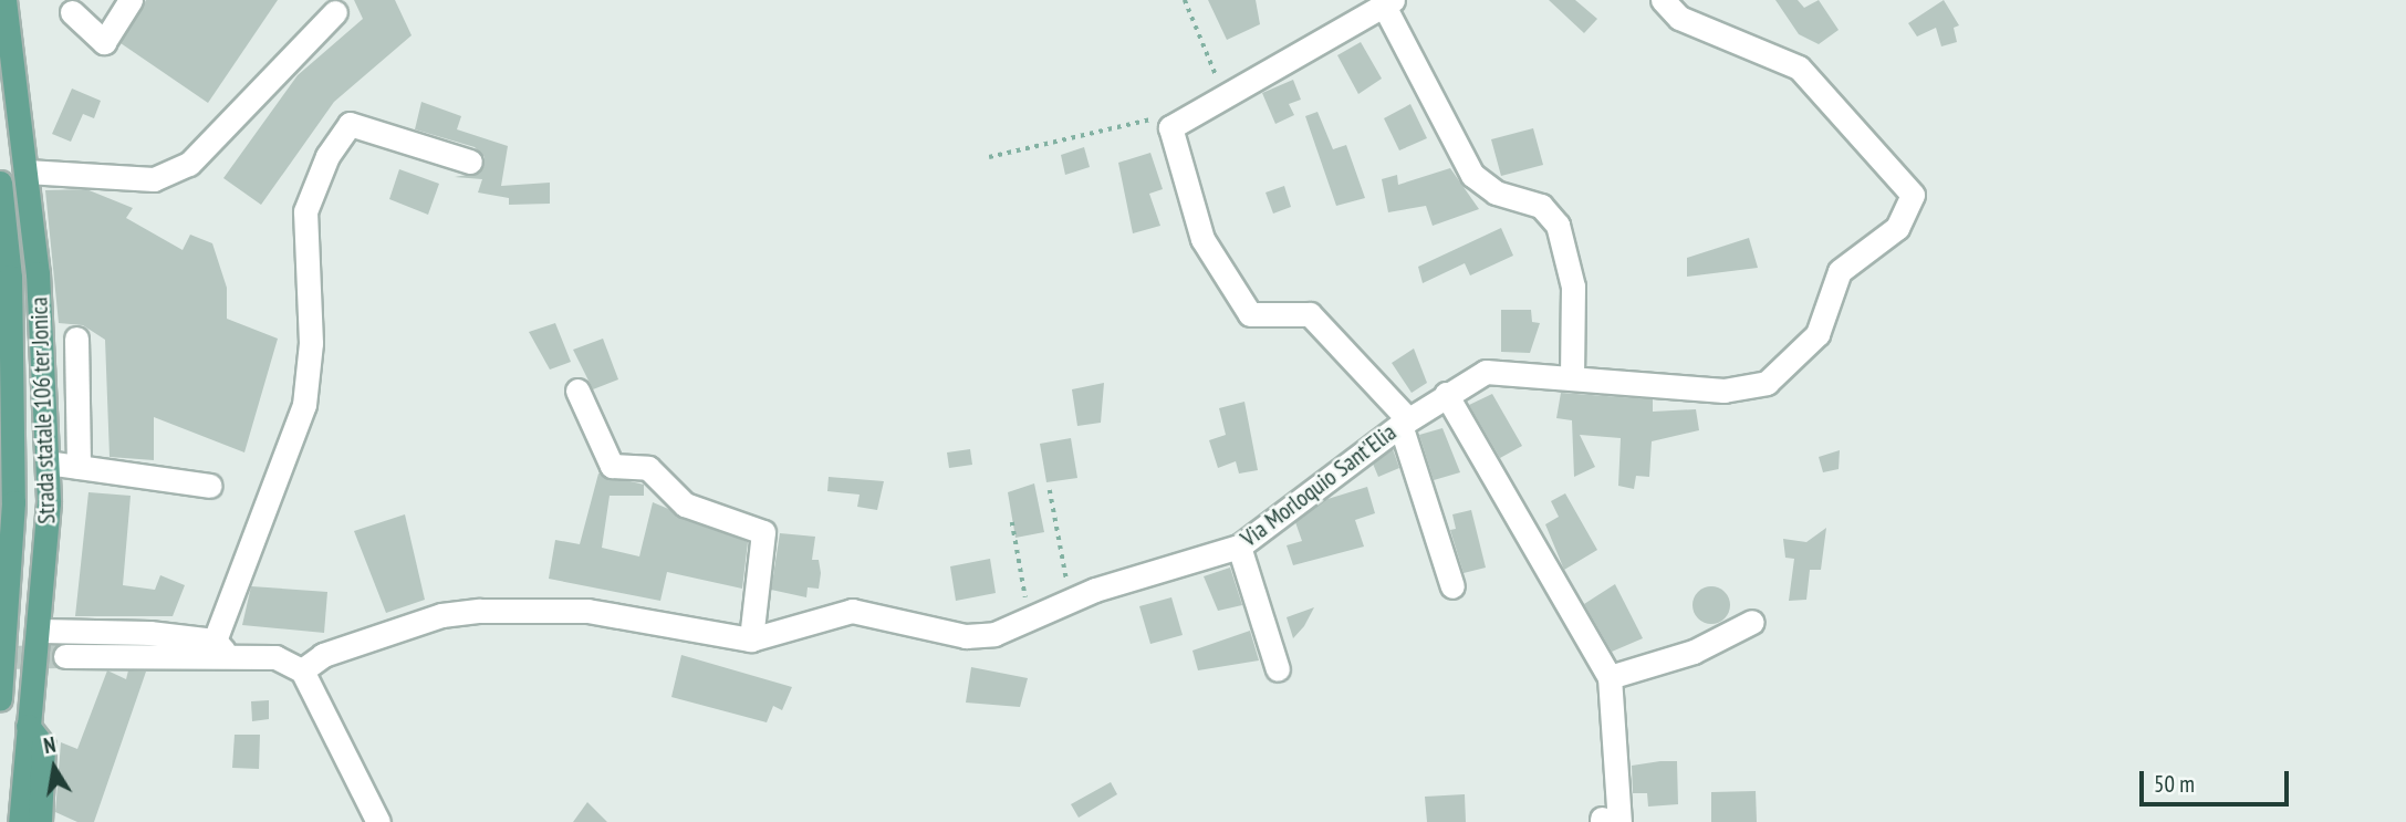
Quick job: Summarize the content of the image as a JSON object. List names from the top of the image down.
{
  "streets": {
    "main road": ["Strada statale 106 ter Jonica"],
    "street": ["Via Morloquio Sant'Elia"]
  },
  "scale_bar": "50 m",
  "north": "top"
}
